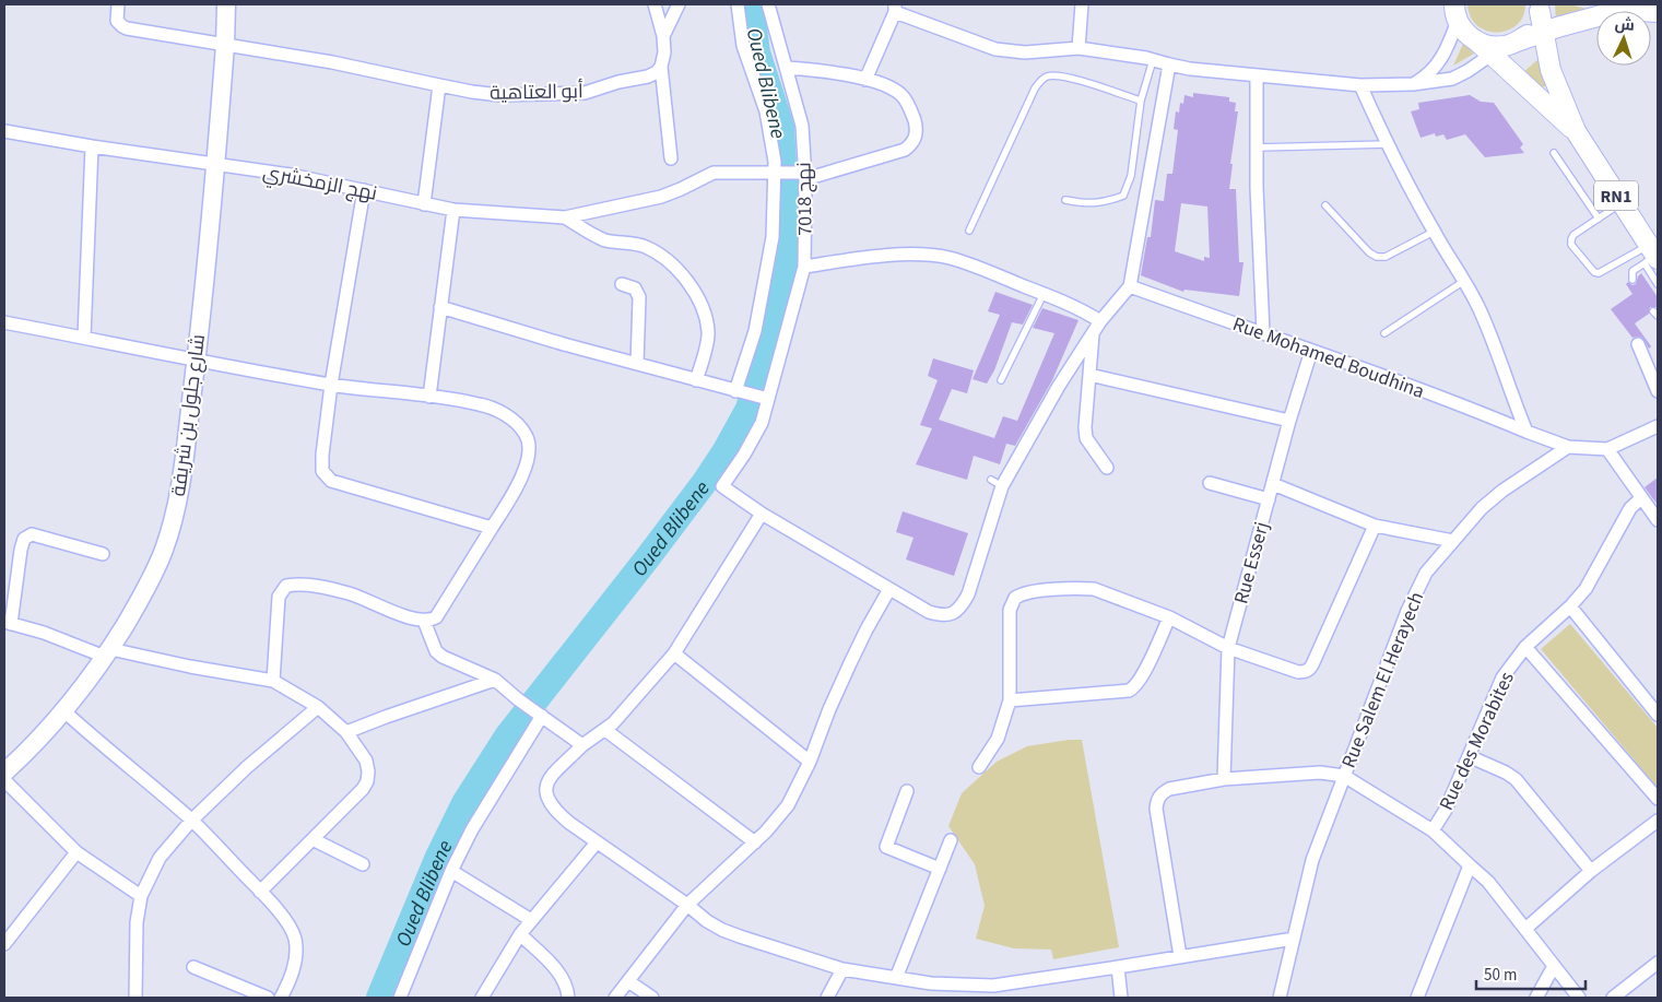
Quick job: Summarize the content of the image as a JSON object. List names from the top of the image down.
{
  "streets": {
    "main road": ["RN1", "شارع جلول بن شريفة"],
    "street": [
      "أبو العتاهية",
      "نهج الزمخشري",
      "نهج 7018",
      "Rue Mohamed Boudhina",
      "Rue Esserj",
      "Rue Salem El Herayech",
      "Rue des Morabites"
    ]
  },
  "crossings": [
    ["أبو العتاهية", "شارع جلول بن شريفة"],
    ["نهج الزمخشري", "شارع جلول بن شريفة"],
    ["Rue Mohamed Boudhina", "Rue Esserj"],
    ["Rue Mohamed Boudhina", "Rue Salem El Herayech"]
  ],
  "water": ["Oued Blibene"],
  "scale_bar": "50 m",
  "north": "top"
}
